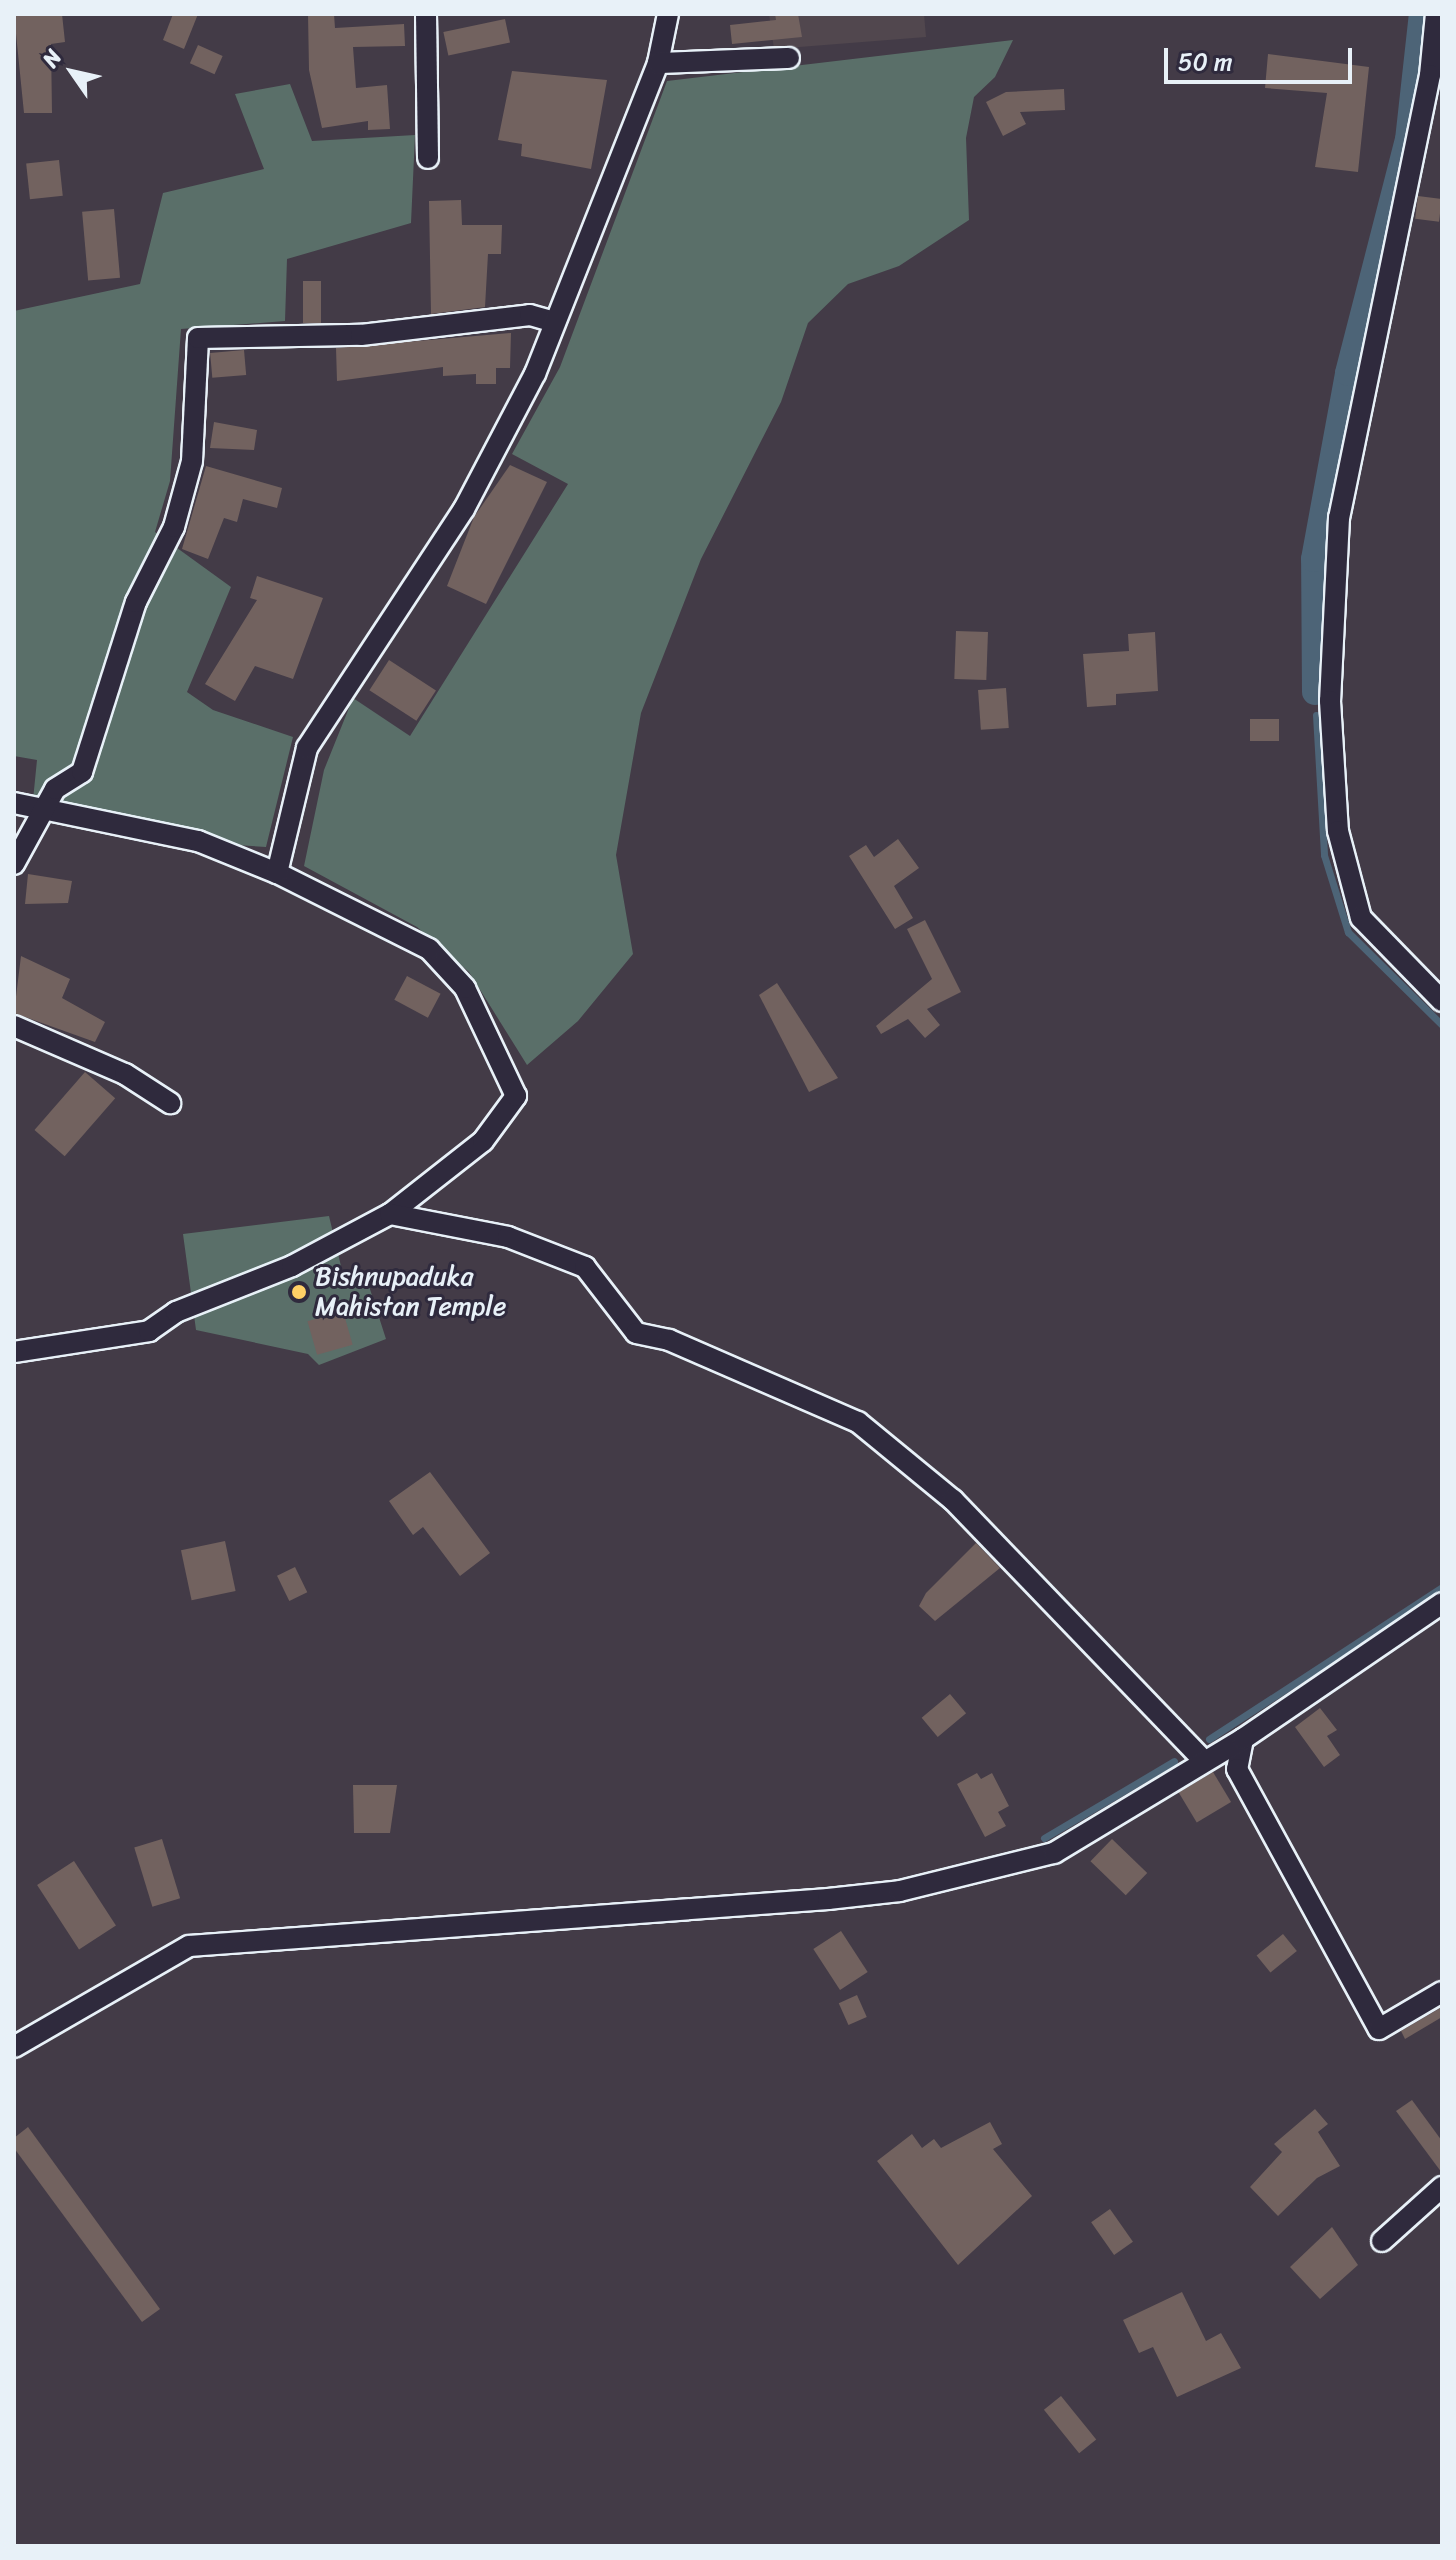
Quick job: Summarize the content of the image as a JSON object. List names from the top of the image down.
{
  "places": ["Bishnupaduka Mahistan Temple"],
  "scale_bar": "50 m",
  "north": "top left"
}
